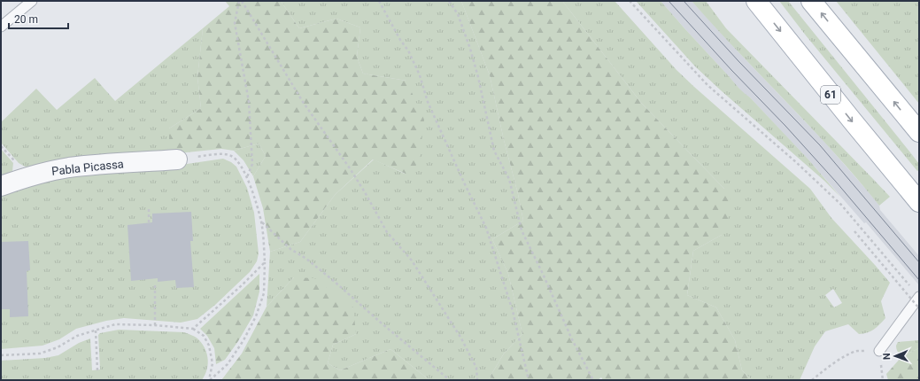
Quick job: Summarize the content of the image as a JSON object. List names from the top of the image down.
{
  "streets": {
    "main road": ["61"],
    "street": ["Pabla Picassa"]
  },
  "scale_bar": "20 m",
  "north": "left"
}
